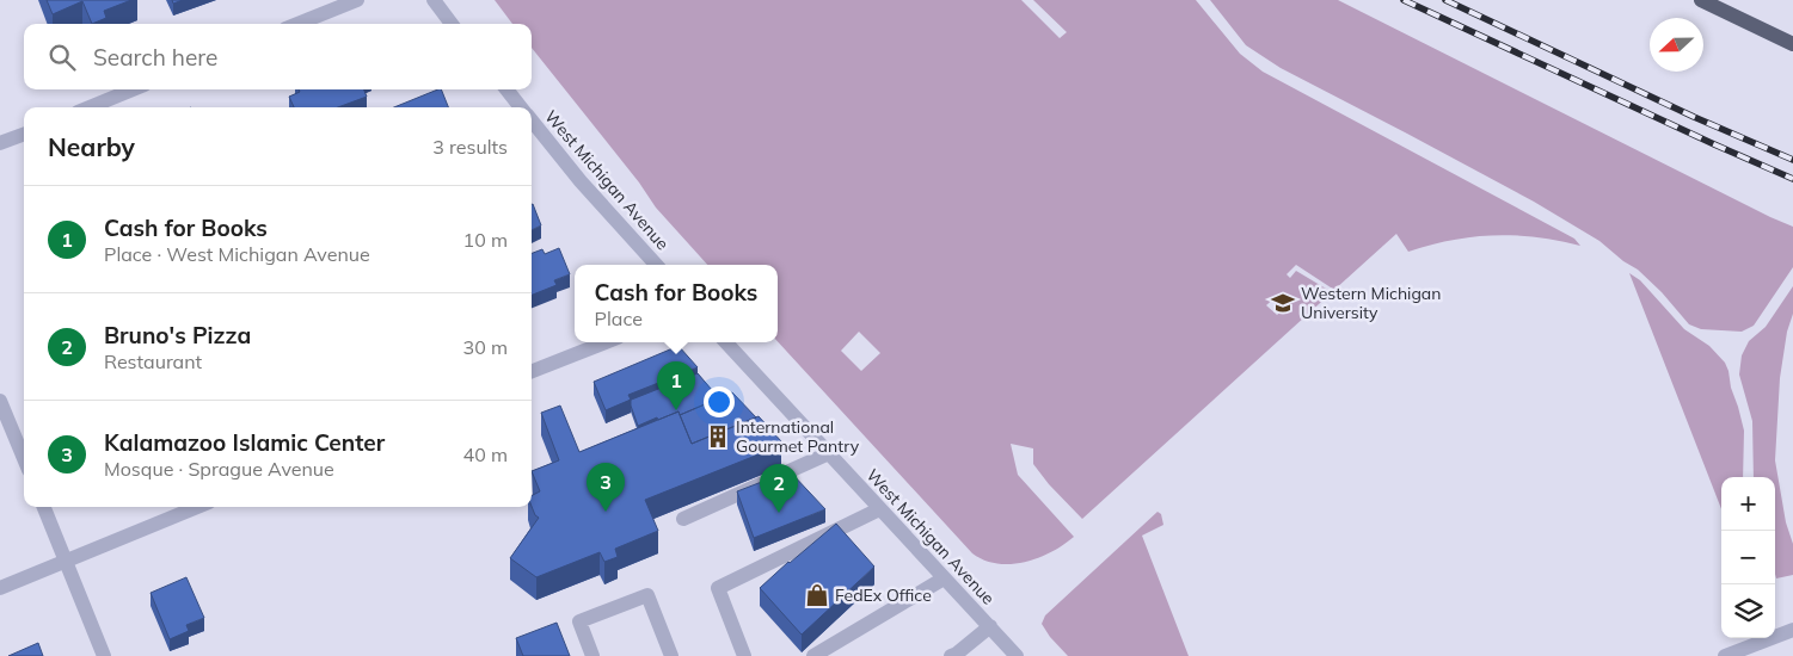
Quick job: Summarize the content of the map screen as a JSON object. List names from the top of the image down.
{
  "streets": {
    "street": ["West Michigan Avenue"]
  },
  "places": {
    "school or university": ["Western Michigan University"],
    "building": ["International Gourmet Pantry"],
    "shop": ["FedEx Office"]
  },
  "north": "left",
  "page": {
    "search": "Search here",
    "heading": ["Nearby", "3 results"],
    "list": [
      {
        "mark": "1",
        "name": "Cash for Books",
        "note": "Place · West Michigan Avenue",
        "value": "10 m"
      },
      {
        "mark": "2",
        "name": "Bruno's Pizza",
        "note": "Restaurant",
        "value": "30 m"
      },
      {
        "mark": "3",
        "name": "Kalamazoo Islamic Center",
        "note": "Mosque · Sprague Avenue",
        "value": "40 m"
      }
    ],
    "popup": ["Cash for Books", "Place"],
    "pins": ["1", "3", "2"],
    "map_buttons": ["+", "−"]
  }
}
